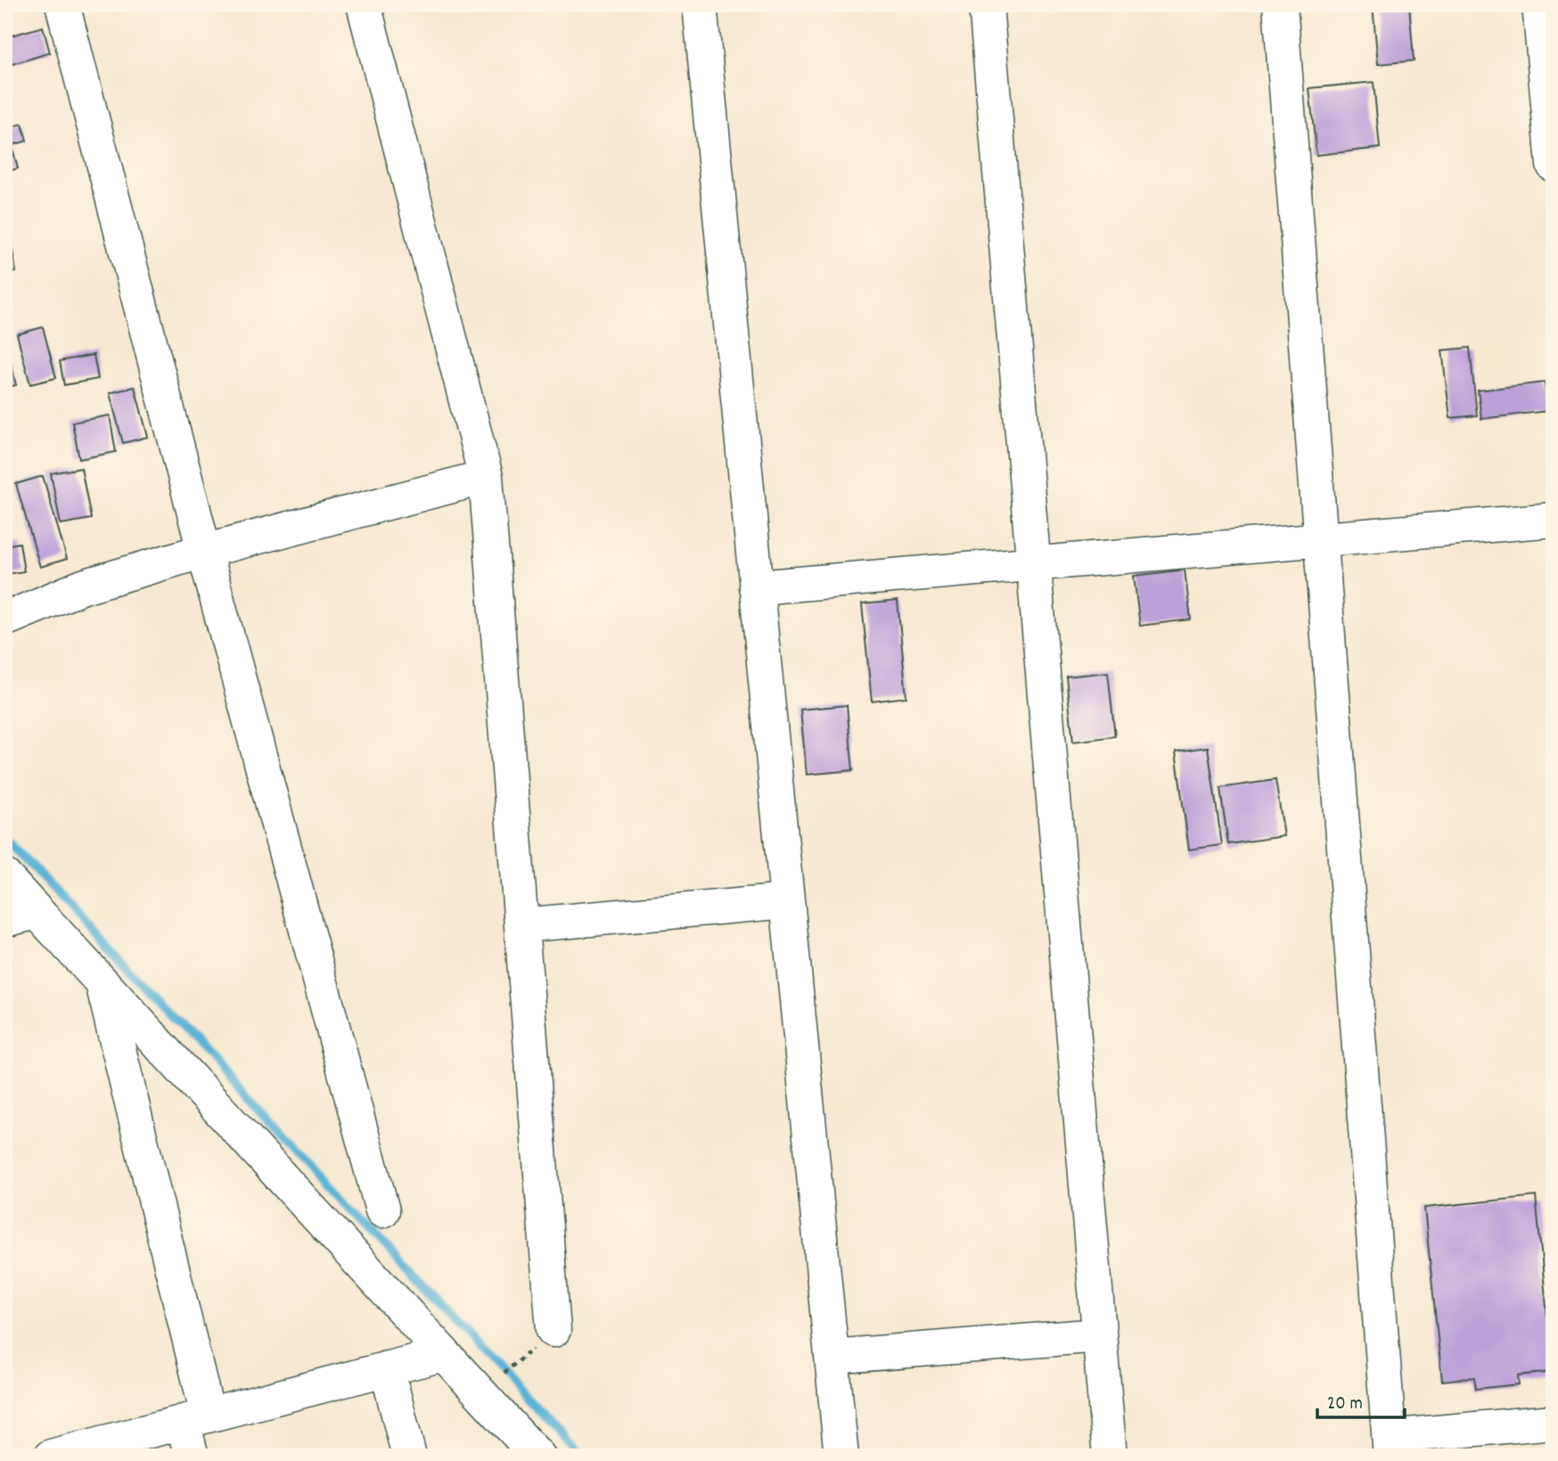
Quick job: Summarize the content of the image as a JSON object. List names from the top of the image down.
{
  "scale_bar": "20 m"
}
